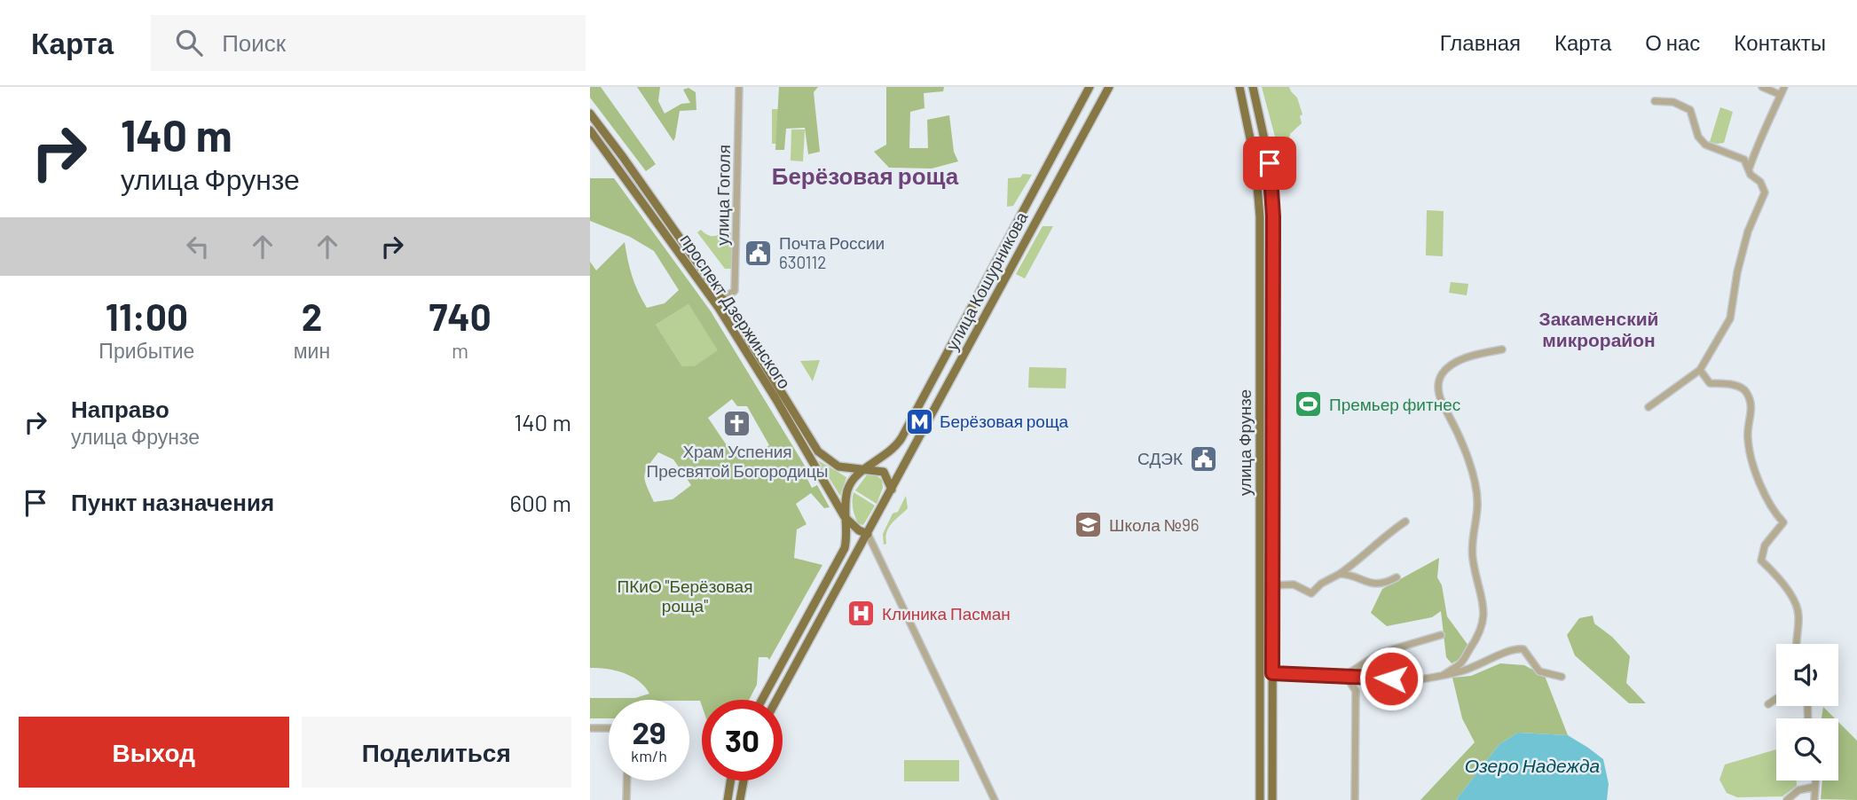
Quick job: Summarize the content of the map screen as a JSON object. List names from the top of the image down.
{
  "streets": {
    "main road": ["улица Кошурникова", "проспект Дзержинского", "улица Фрунзе"],
    "street": ["улица Гоголя"]
  },
  "crossings": [
    ["улица Гоголя", "проспект Дзержинского"],
    ["улица Кошурникова", "проспект Дзержинского"]
  ],
  "districts": ["Берёзовая роща", "Закаменский микрорайон"],
  "water": ["Озеро Надежда"],
  "parks": ["ПКиО \"Берёзовая роща\""],
  "places": {
    "public building": ["Почта России 630112", "СДЭК"],
    "sports": ["Премьер фитнес"],
    "metro station": ["Берёзовая роща"],
    "church": ["Храм Успения Пресвятой Богородицы"],
    "school or university": ["Школа №96"],
    "hospital": ["Клиника Пасман"]
  },
  "page": {
    "header": "Карта",
    "search": "Поиск",
    "nav": [
      "Главная",
      "Карта",
      "О нас",
      "Контакты"
    ],
    "turn": ["140 m", "улица Фрунзе"],
    "eta": [
      "11:00",
      "Прибытие",
      "2",
      "мин",
      "740",
      "m"
    ],
    "list": [
      {
        "name": "Направо",
        "note": "улица Фрунзе",
        "value": "140 m"
      },
      {
        "name": "Пункт назначения",
        "value": "600 m"
      }
    ],
    "speed": "29 km/h",
    "limit": "30",
    "buttons": ["Выход", "Поделиться"]
  }
}
